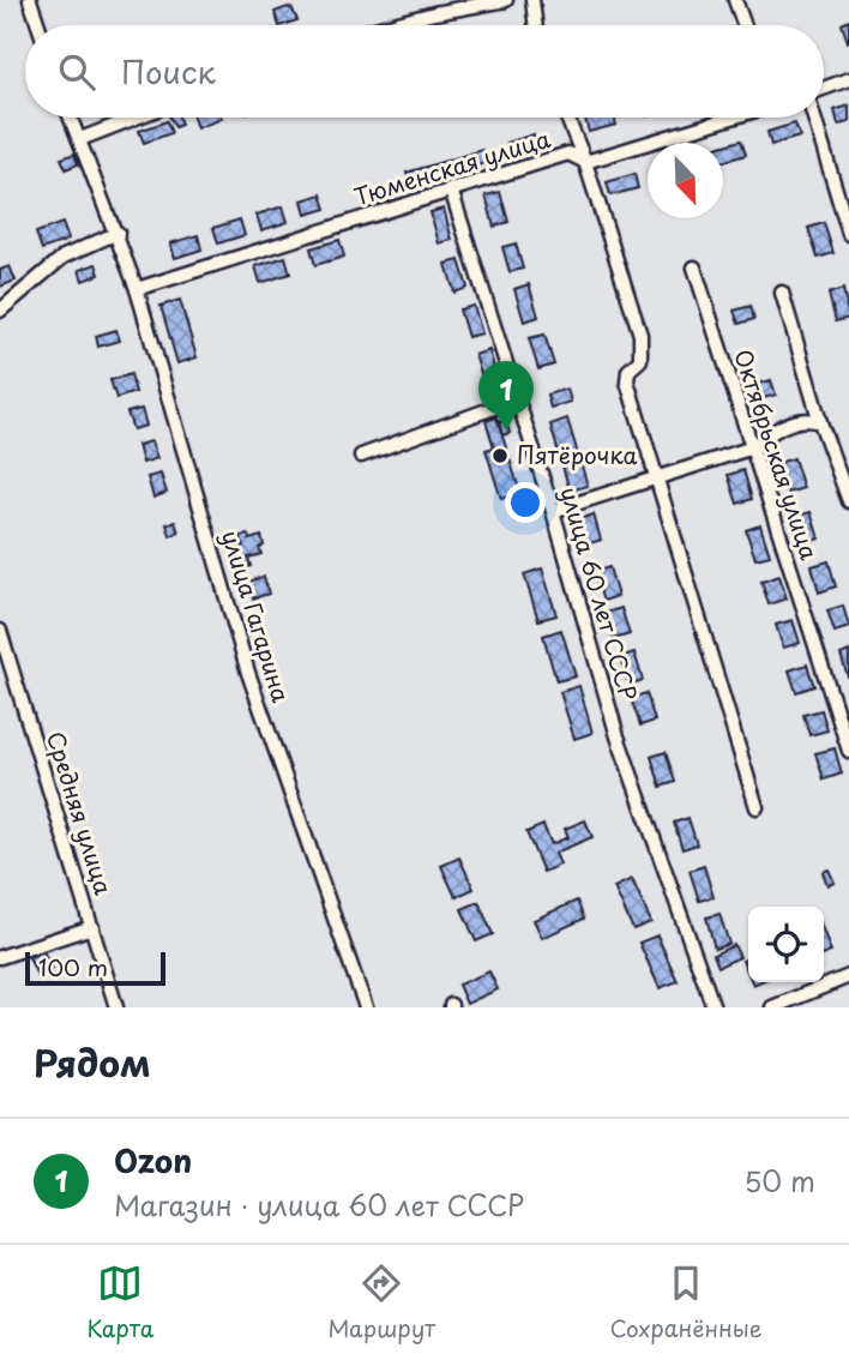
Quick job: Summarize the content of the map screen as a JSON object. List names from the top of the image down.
{
  "streets": {
    "street": [
      "Тюменская улица",
      "Октябрьская улица",
      "улица 60 лет СССР",
      "улица Гагарина",
      "Средняя улица"
    ]
  },
  "crossings": [
    ["Тюменская улица", "улица 60 лет СССР"],
    ["Тюменская улица", "улица Гагарина"]
  ],
  "places": ["Пятёрочка"],
  "scale_bar": "100 m",
  "north": "bottom right",
  "page": {
    "search": "Поиск",
    "pins": "1",
    "scale": "100 m",
    "heading": "Рядом",
    "list": [
      {
        "mark": "1",
        "name": "Ozon",
        "note": "Магазин · улица 60 лет СССР",
        "value": "50 m"
      }
    ],
    "nav": ["Карта", "Маршрут", "Сохранённые"]
  }
}
